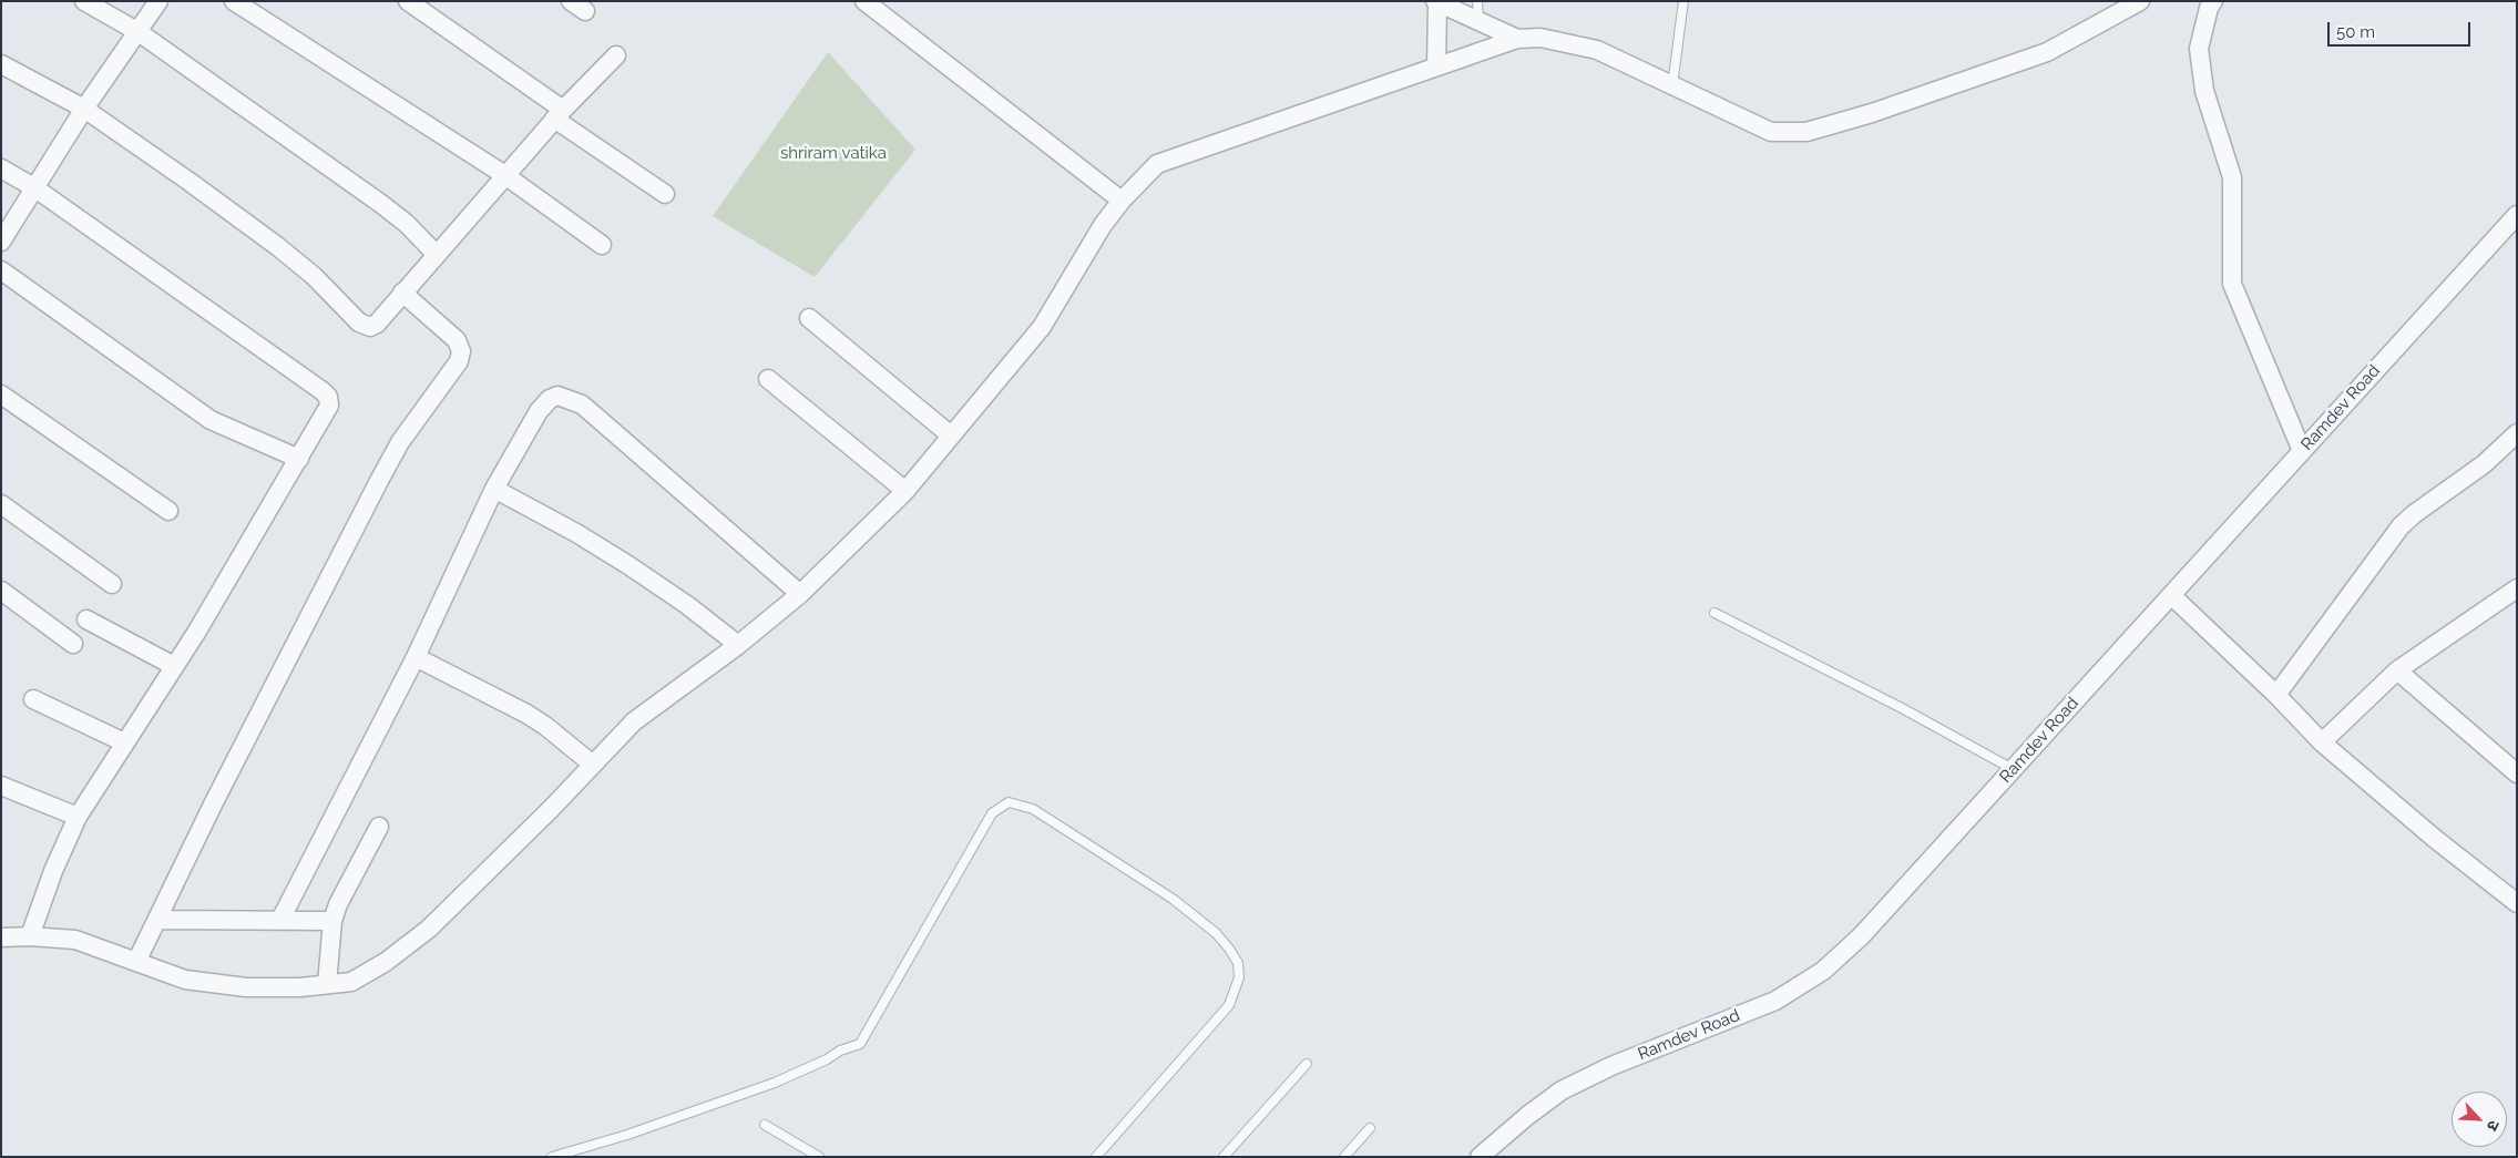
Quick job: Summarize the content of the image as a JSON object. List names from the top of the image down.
{
  "streets": {
    "street": ["Ramdev Road"]
  },
  "parks": ["shriram vatika"],
  "scale_bar": "50 m",
  "north": "bottom right"
}
